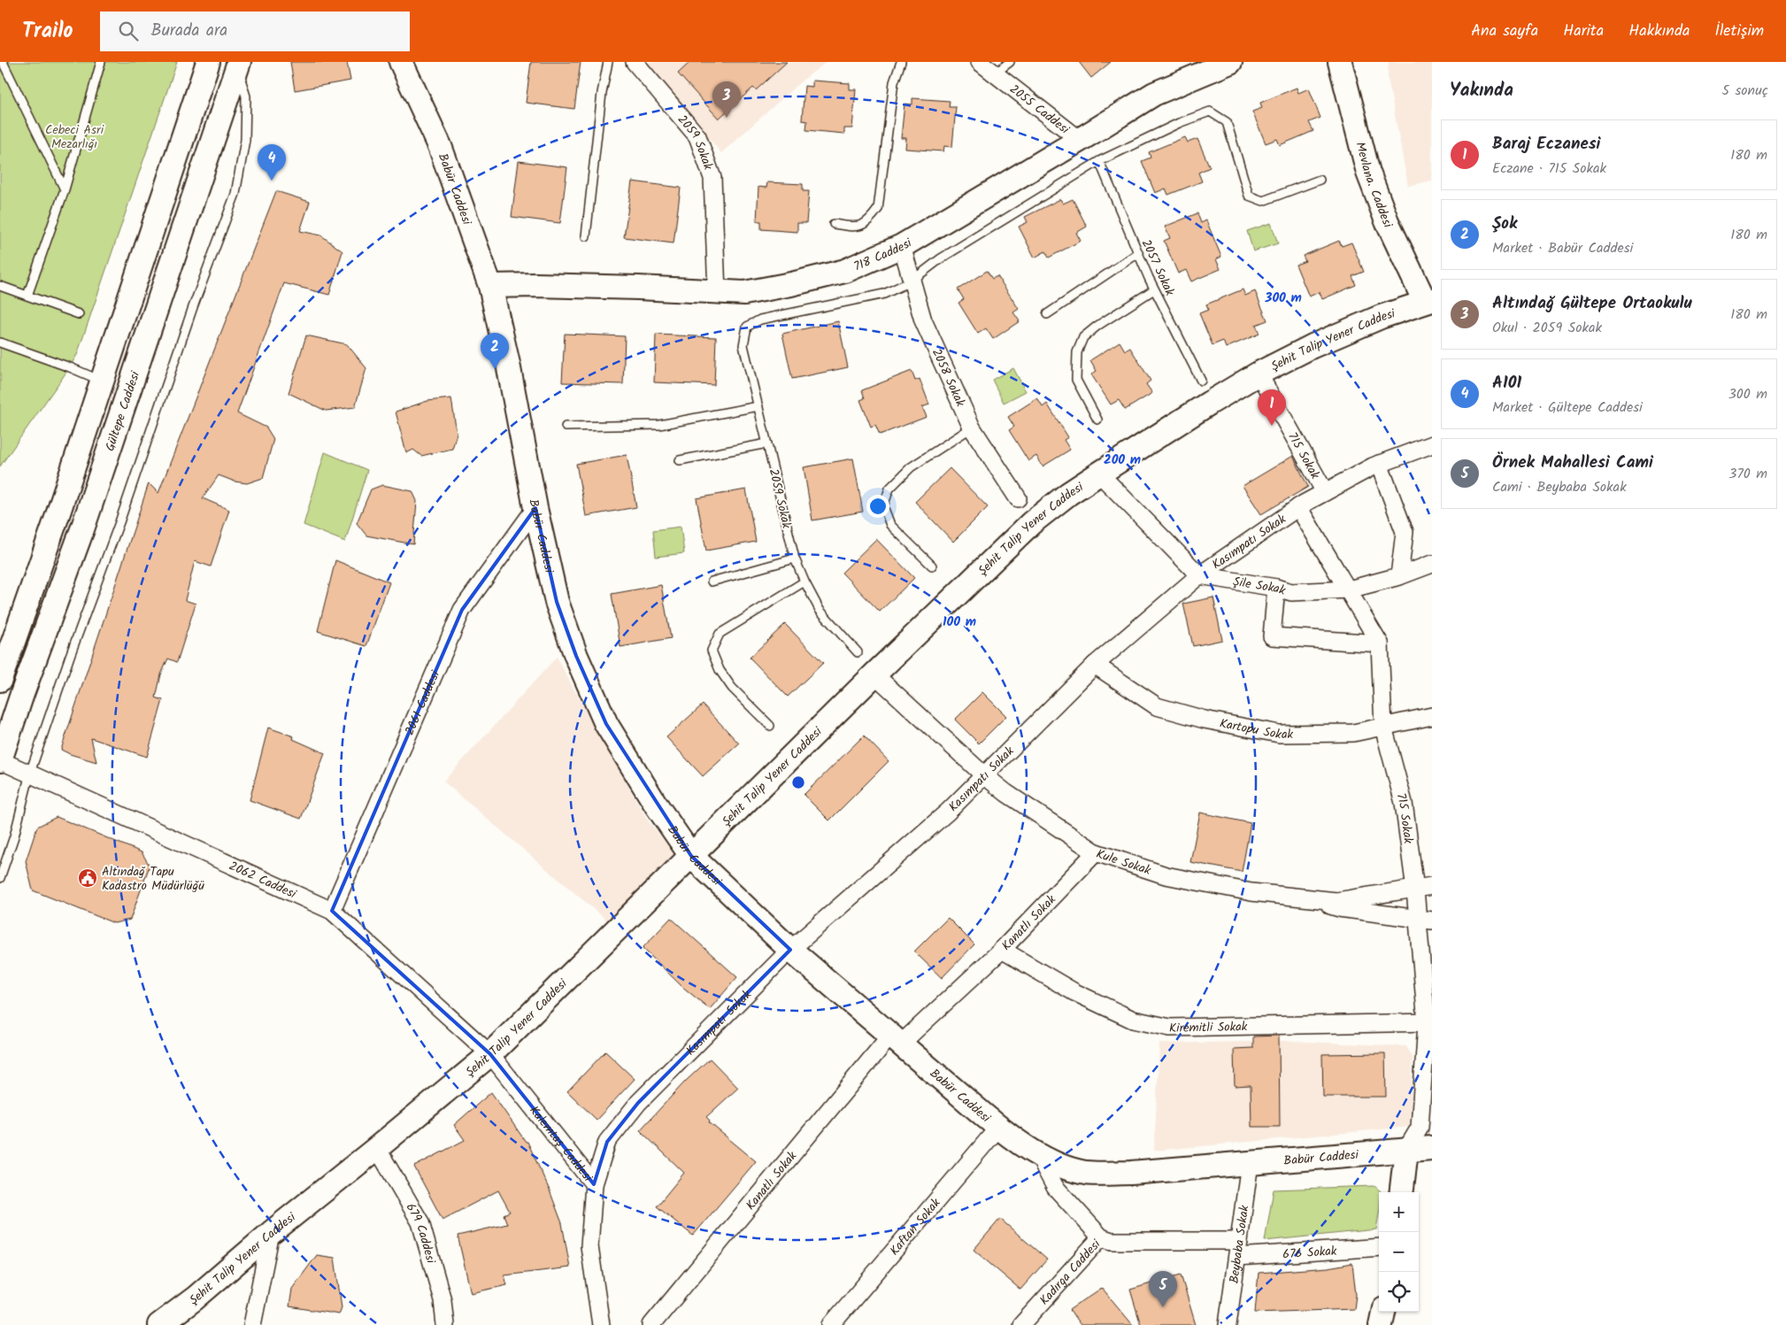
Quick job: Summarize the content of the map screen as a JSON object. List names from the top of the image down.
{
  "streets": {
    "main road": [
      "Mevlana. Caddesi",
      "Babür Caddesi",
      "718 Caddesi",
      "Şehit Talip Yener Caddesi",
      "Gültepe Caddesi"
    ],
    "street": [
      "2055 Caddesi",
      "2059 Sokak",
      "2058 Sokak",
      "715 Sokak",
      "Kasımpatı Sokak",
      "Şile Sokak",
      "2061 Caddesi",
      "Kartopu Sokak",
      "Kule Sokak",
      "2062 Caddesi",
      "Kanatlı Sokak",
      "Kiremitli Sokak",
      "Kalemtaş Caddesi",
      "Kaftan Sokak",
      "679 Caddesi",
      "Beybaba Sokak",
      "676 Sokak",
      "Kadırga Caddesi"
    ],
    "lane": ["2057 Sokak"]
  },
  "crossings": [
    ["2055 Caddesi", "718 Caddesi"],
    ["2059 Sokak", "718 Caddesi"],
    ["2059 Sokak", "2058 Sokak"],
    ["Mevlana. Caddesi", "Şehit Talip Yener Caddesi"],
    ["Babür Caddesi", "718 Caddesi"],
    ["Babür Caddesi", "Şehit Talip Yener Caddesi"],
    ["Babür Caddesi", "715 Sokak"],
    ["Babür Caddesi", "Kasımpatı Sokak"],
    ["Babür Caddesi", "2061 Caddesi"],
    ["Babür Caddesi", "Kanatlı Sokak"],
    ["Babür Caddesi", "Kaftan Sokak"],
    ["Babür Caddesi", "Beybaba Sokak"],
    ["Babür Caddesi", "Kadırga Caddesi"],
    ["718 Caddesi", "2058 Sokak"],
    ["Şehit Talip Yener Caddesi", "715 Sokak"],
    ["Şehit Talip Yener Caddesi", "Kule Sokak"],
    ["Şehit Talip Yener Caddesi", "2062 Caddesi"],
    ["Şehit Talip Yener Caddesi", "Kalemtaş Caddesi"],
    ["Şehit Talip Yener Caddesi", "679 Caddesi"],
    ["Gültepe Caddesi", "2062 Caddesi"],
    ["715 Sokak", "Kasımpatı Sokak"],
    ["715 Sokak", "Şile Sokak"],
    ["715 Sokak", "Kartopu Sokak"],
    ["715 Sokak", "Kule Sokak"],
    ["715 Sokak", "Kiremitli Sokak"],
    ["Kasımpatı Sokak", "Şile Sokak"],
    ["Kasımpatı Sokak", "Kartopu Sokak"],
    ["Kasımpatı Sokak", "Kule Sokak"],
    ["Kasımpatı Sokak", "Kalemtaş Caddesi"],
    ["2061 Caddesi", "2062 Caddesi"],
    ["Kule Sokak", "Kanatlı Sokak"],
    ["2062 Caddesi", "Kalemtaş Caddesi"],
    ["Kanatlı Sokak", "Kiremitli Sokak"],
    ["Beybaba Sokak", "676 Sokak"],
    ["676 Sokak", "Kadırga Caddesi"]
  ],
  "parks": ["Cebeci Asri Mezarlığı"],
  "places": {
    "public building": ["Altındağ Tapu Kadastro Müdürlüğü"]
  },
  "page": {
    "header": "Trailo",
    "search": "Burada ara",
    "nav": [
      "Ana sayfa",
      "Harita",
      "Hakkında",
      "İletişim"
    ],
    "heading": ["Yakında", "5 sonuç"],
    "pins": [
      "3",
      "4",
      "2",
      "1",
      "5"
    ],
    "list": [
      {
        "mark": "1",
        "name": "Baraj Eczanesi",
        "note": "Eczane · 715 Sokak",
        "value": "180 m"
      },
      {
        "mark": "2",
        "name": "Şok",
        "note": "Market · Babür Caddesi",
        "value": "180 m"
      },
      {
        "mark": "3",
        "name": "Altındağ Gültepe Ortaokulu",
        "note": "Okul · 2059 Sokak",
        "value": "180 m"
      },
      {
        "mark": "4",
        "name": "A101",
        "note": "Market · Gültepe Caddesi",
        "value": "300 m"
      },
      {
        "mark": "5",
        "name": "Örnek Mahallesi Cami",
        "note": "Cami · Beybaba Sokak",
        "value": "370 m"
      }
    ],
    "map_buttons": ["+", "−"]
  },
  "rings": ["300 m", "200 m", "100 m"]
}
